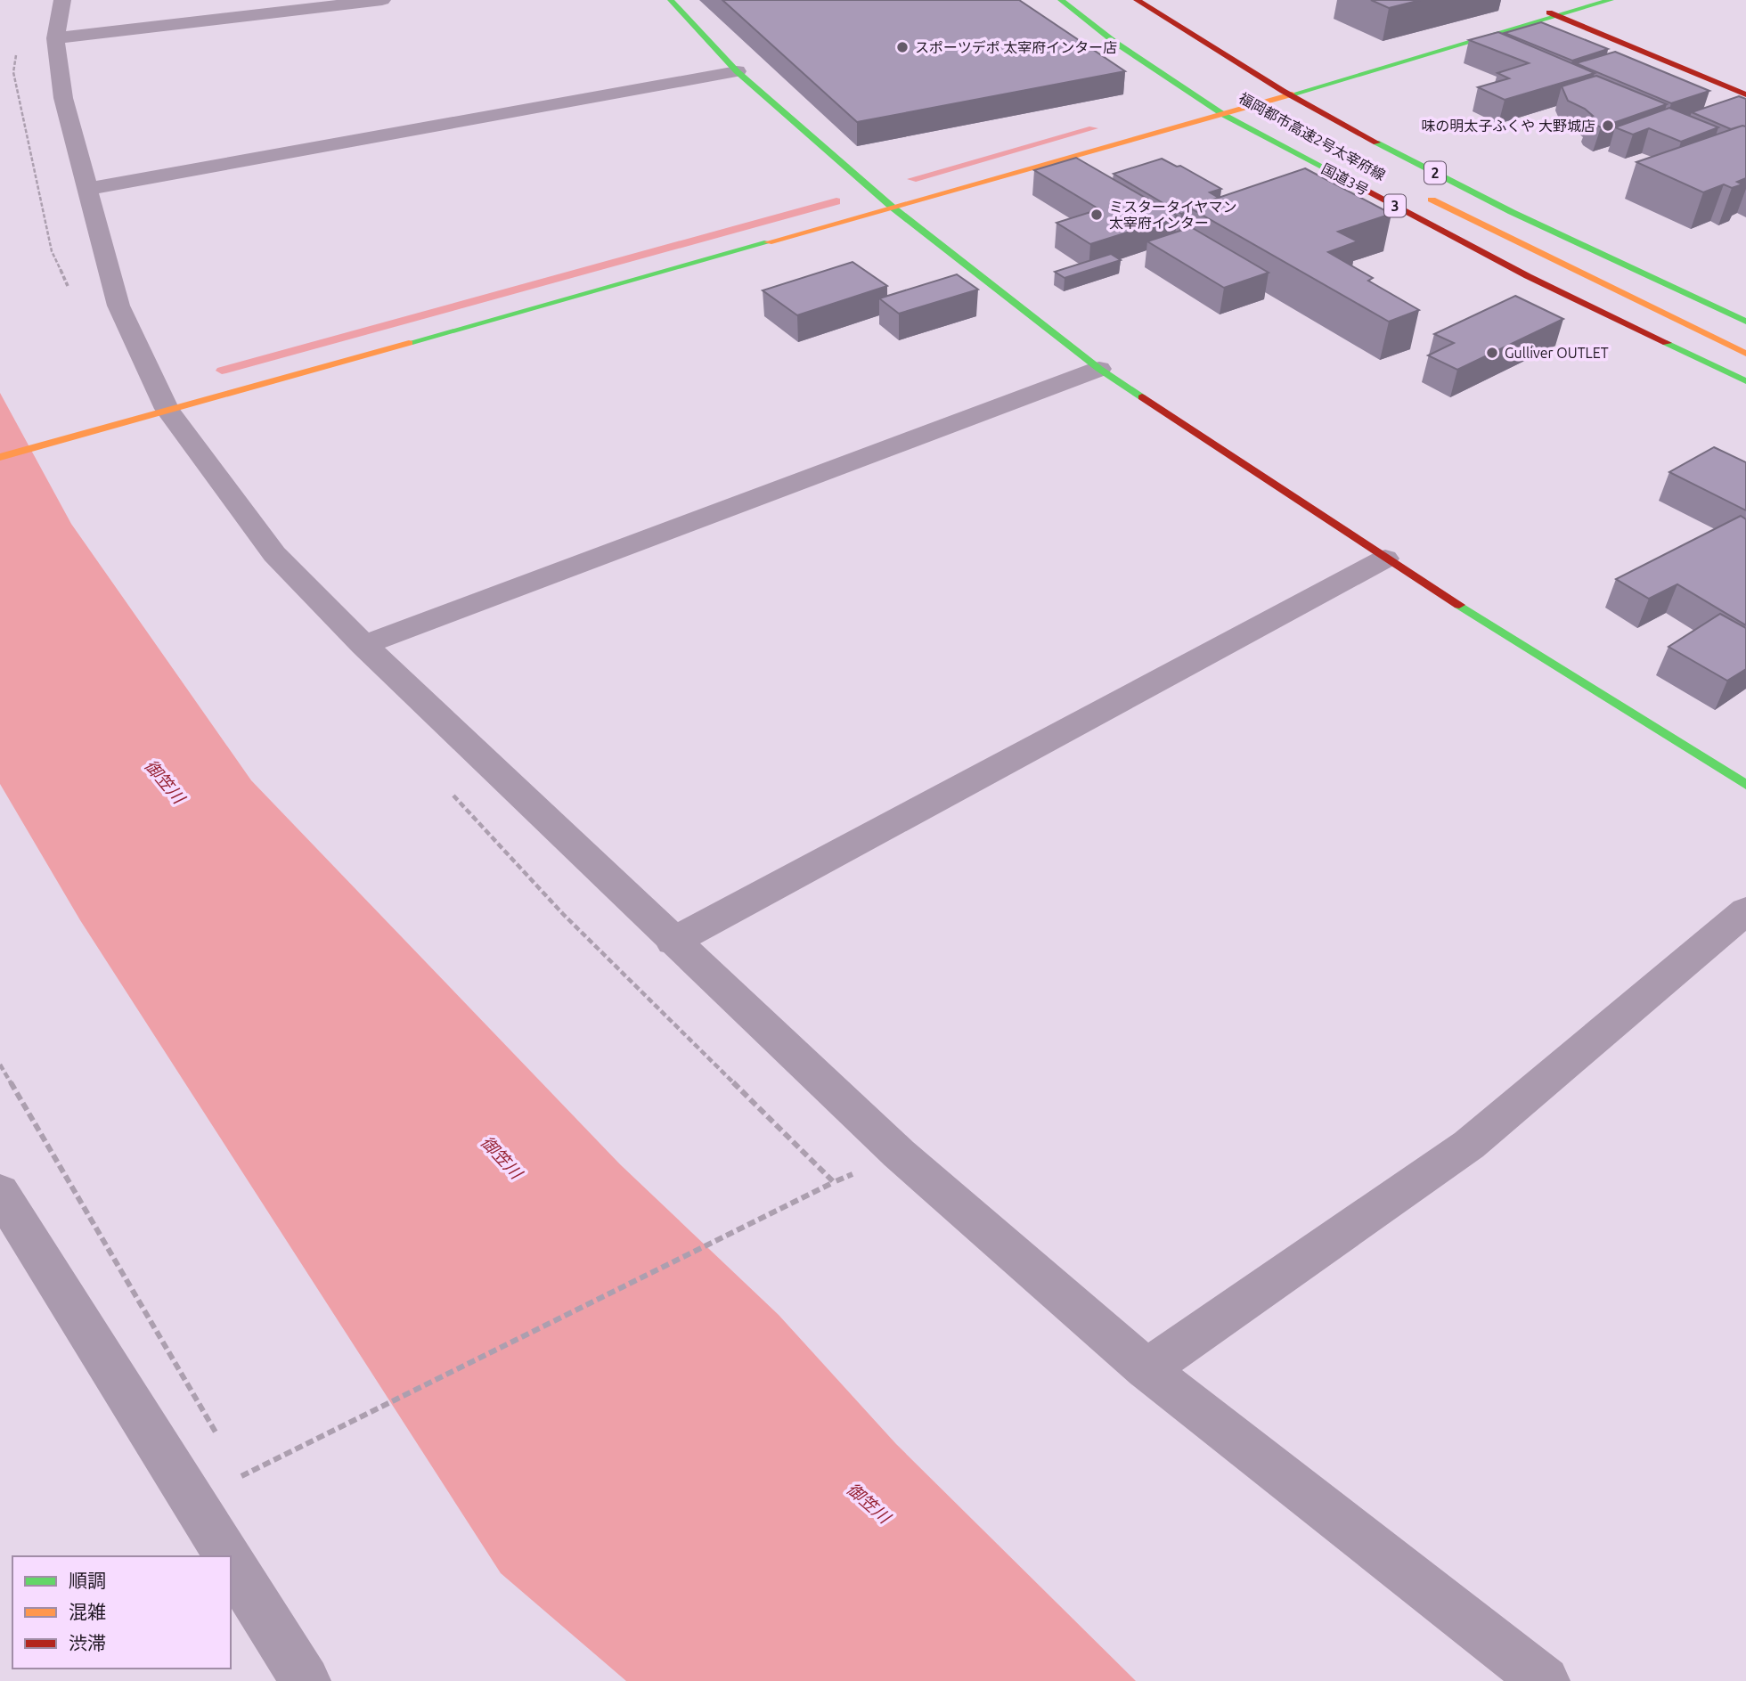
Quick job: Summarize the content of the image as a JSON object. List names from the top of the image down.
{
  "streets": {
    "main road": [
      "福岡都市高速2号太宰府線",
      "2",
      "国道3号",
      "3"
    ]
  },
  "water": ["御笠川"],
  "places": [
    "スポーツデポ 太宰府インター店",
    "味の明太子ふくや 大野城店",
    "ミスタータイヤマン 太宰府インター",
    "Gulliver OUTLET"
  ],
  "legend": ["順調", "混雑", "渋滞"]
}
